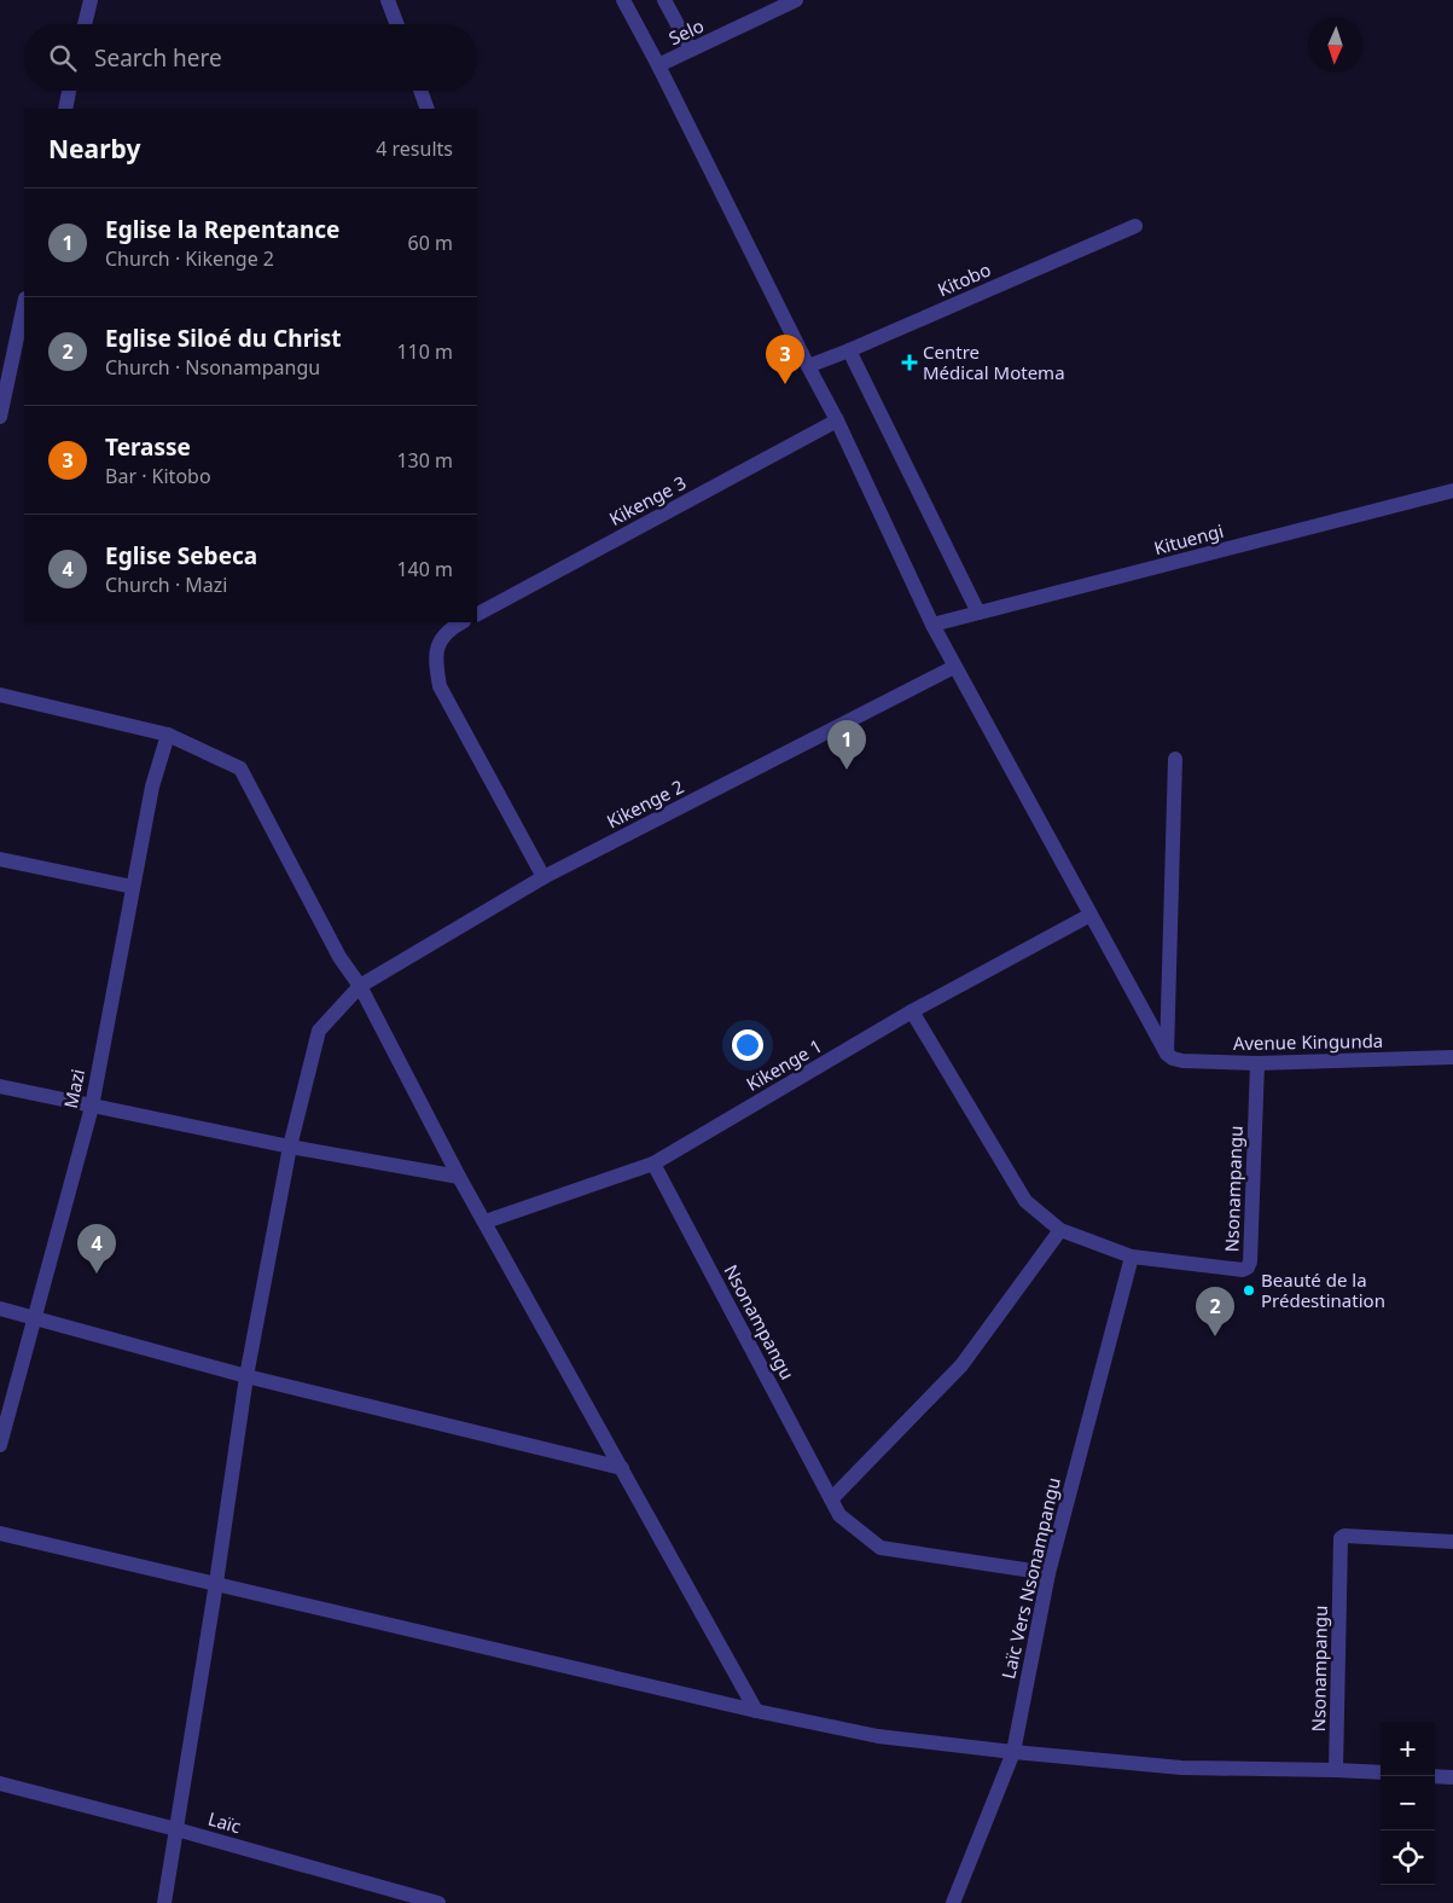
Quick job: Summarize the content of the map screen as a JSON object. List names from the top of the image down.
{
  "streets": {
    "street": [
      "Selo",
      "Kitobo",
      "Kikenge 3",
      "Kituengi",
      "Kikenge 2",
      "Avenue Kingunda",
      "Kikenge 1",
      "Mazi",
      "Nsonampangu",
      "Laïc Vers Nsonampangu",
      "Laïc"
    ]
  },
  "crossings": [
    ["Kikenge 2", "Laïc"],
    ["Avenue Kingunda", "Nsonampangu"],
    ["Kikenge 1", "Nsonampangu"],
    ["Nsonampangu", "Laïc Vers Nsonampangu"]
  ],
  "places": {
    "health": ["Centre Médical Motema"],
    "other": ["Beauté de la Prédestination"]
  },
  "north": "bottom",
  "page": {
    "search": "Search here",
    "heading": ["Nearby", "4 results"],
    "list": [
      {
        "mark": "1",
        "name": "Eglise la Repentance",
        "note": "Church · Kikenge 2",
        "value": "60 m"
      },
      {
        "mark": "2",
        "name": "Eglise Siloé du Christ",
        "note": "Church · Nsonampangu",
        "value": "110 m"
      },
      {
        "mark": "3",
        "name": "Terasse",
        "note": "Bar · Kitobo",
        "value": "130 m"
      },
      {
        "mark": "4",
        "name": "Eglise Sebeca",
        "note": "Church · Mazi",
        "value": "140 m"
      }
    ],
    "pins": [
      "3",
      "1",
      "4",
      "2"
    ],
    "map_buttons": ["+", "−"]
  }
}
